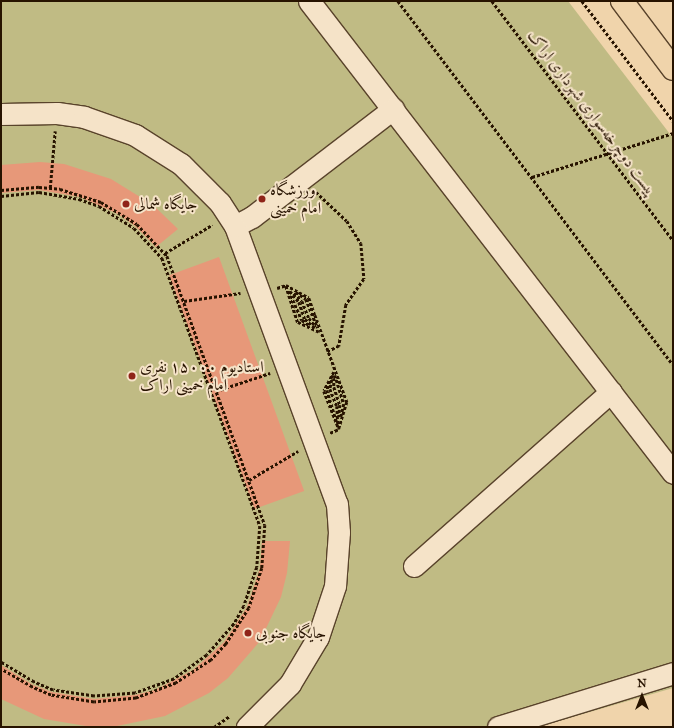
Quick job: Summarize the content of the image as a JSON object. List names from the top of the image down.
{
  "streets": {
    "path": ["پیست دوچرخه‌سواری شهرداری اراک"]
  },
  "places": [
    "ورزشگاه امام خمینی",
    "جایگاه شمالی",
    "استادیوم ۱۵۰۰۰ نفری امام خمینی اراک",
    "جایگاه جنوبی"
  ],
  "north": "top"
}
